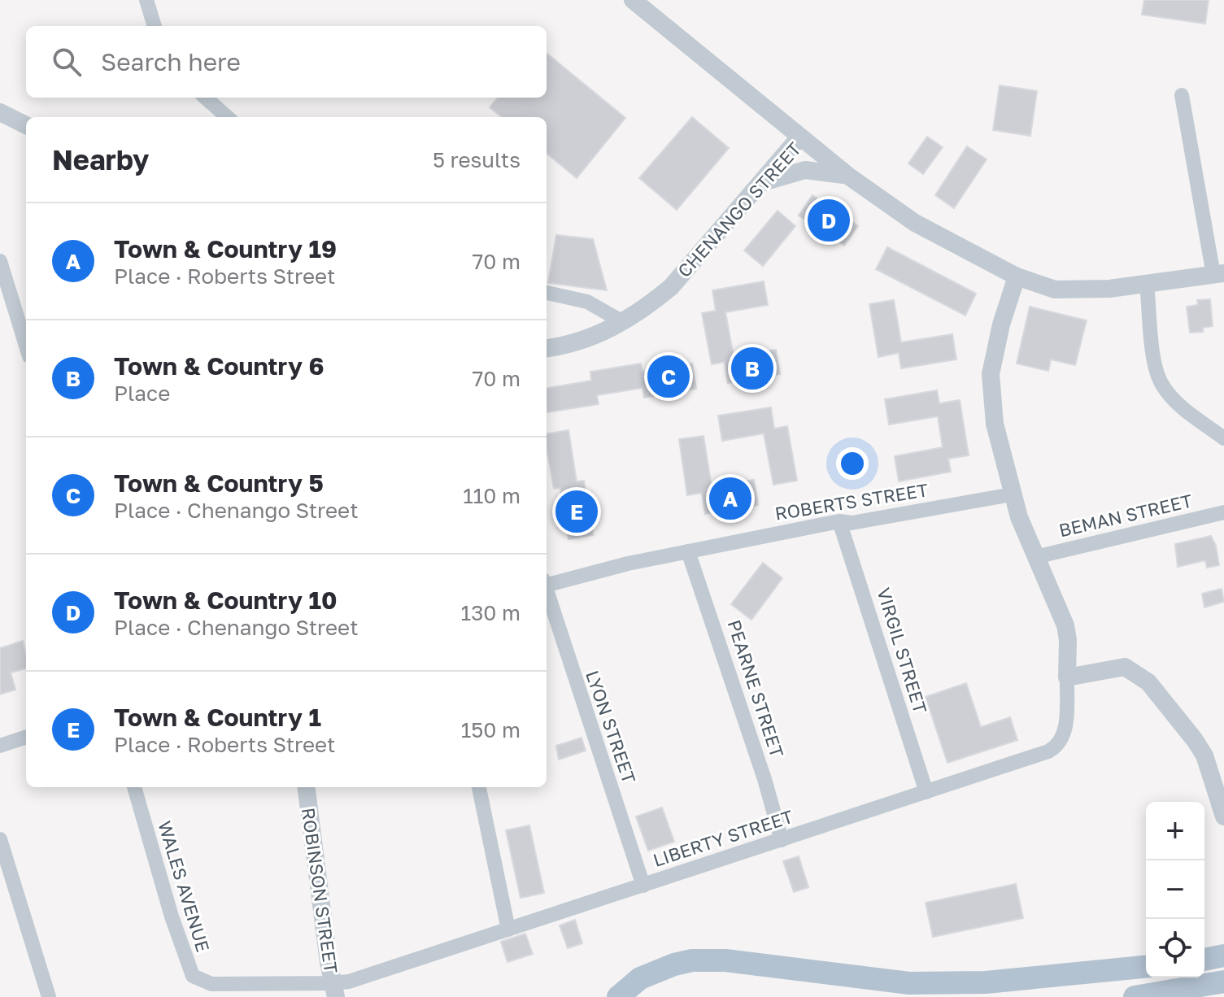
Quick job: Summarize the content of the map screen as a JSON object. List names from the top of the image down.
{
  "streets": {
    "street": [
      "CHENANGO STREET",
      "ROBERTS STREET",
      "BEMAN STREET",
      "VIRGIL STREET",
      "PEARNE STREET",
      "LYON STREET",
      "LIBERTY STREET",
      "WALES AVENUE",
      "ROBINSON STREET"
    ]
  },
  "crossings": [
    ["ROBERTS STREET", "VIRGIL STREET"],
    ["ROBERTS STREET", "PEARNE STREET"],
    ["VIRGIL STREET", "LIBERTY STREET"],
    ["PEARNE STREET", "LIBERTY STREET"],
    ["LYON STREET", "LIBERTY STREET"],
    ["LIBERTY STREET", "WALES AVENUE"],
    ["LIBERTY STREET", "ROBINSON STREET"],
    ["WALES AVENUE", "ROBINSON STREET"]
  ],
  "page": {
    "search": "Search here",
    "heading": ["Nearby", "5 results"],
    "pins": [
      "D",
      "B",
      "C",
      "A",
      "E"
    ],
    "list": [
      {
        "mark": "A",
        "name": "Town & Country 19",
        "note": "Place · Roberts Street",
        "value": "70 m"
      },
      {
        "mark": "B",
        "name": "Town & Country 6",
        "note": "Place",
        "value": "70 m"
      },
      {
        "mark": "C",
        "name": "Town & Country 5",
        "note": "Place · Chenango Street",
        "value": "110 m"
      },
      {
        "mark": "D",
        "name": "Town & Country 10",
        "note": "Place · Chenango Street",
        "value": "130 m"
      },
      {
        "mark": "E",
        "name": "Town & Country 1",
        "note": "Place · Roberts Street",
        "value": "150 m"
      }
    ],
    "map_buttons": ["+", "−"]
  }
}
